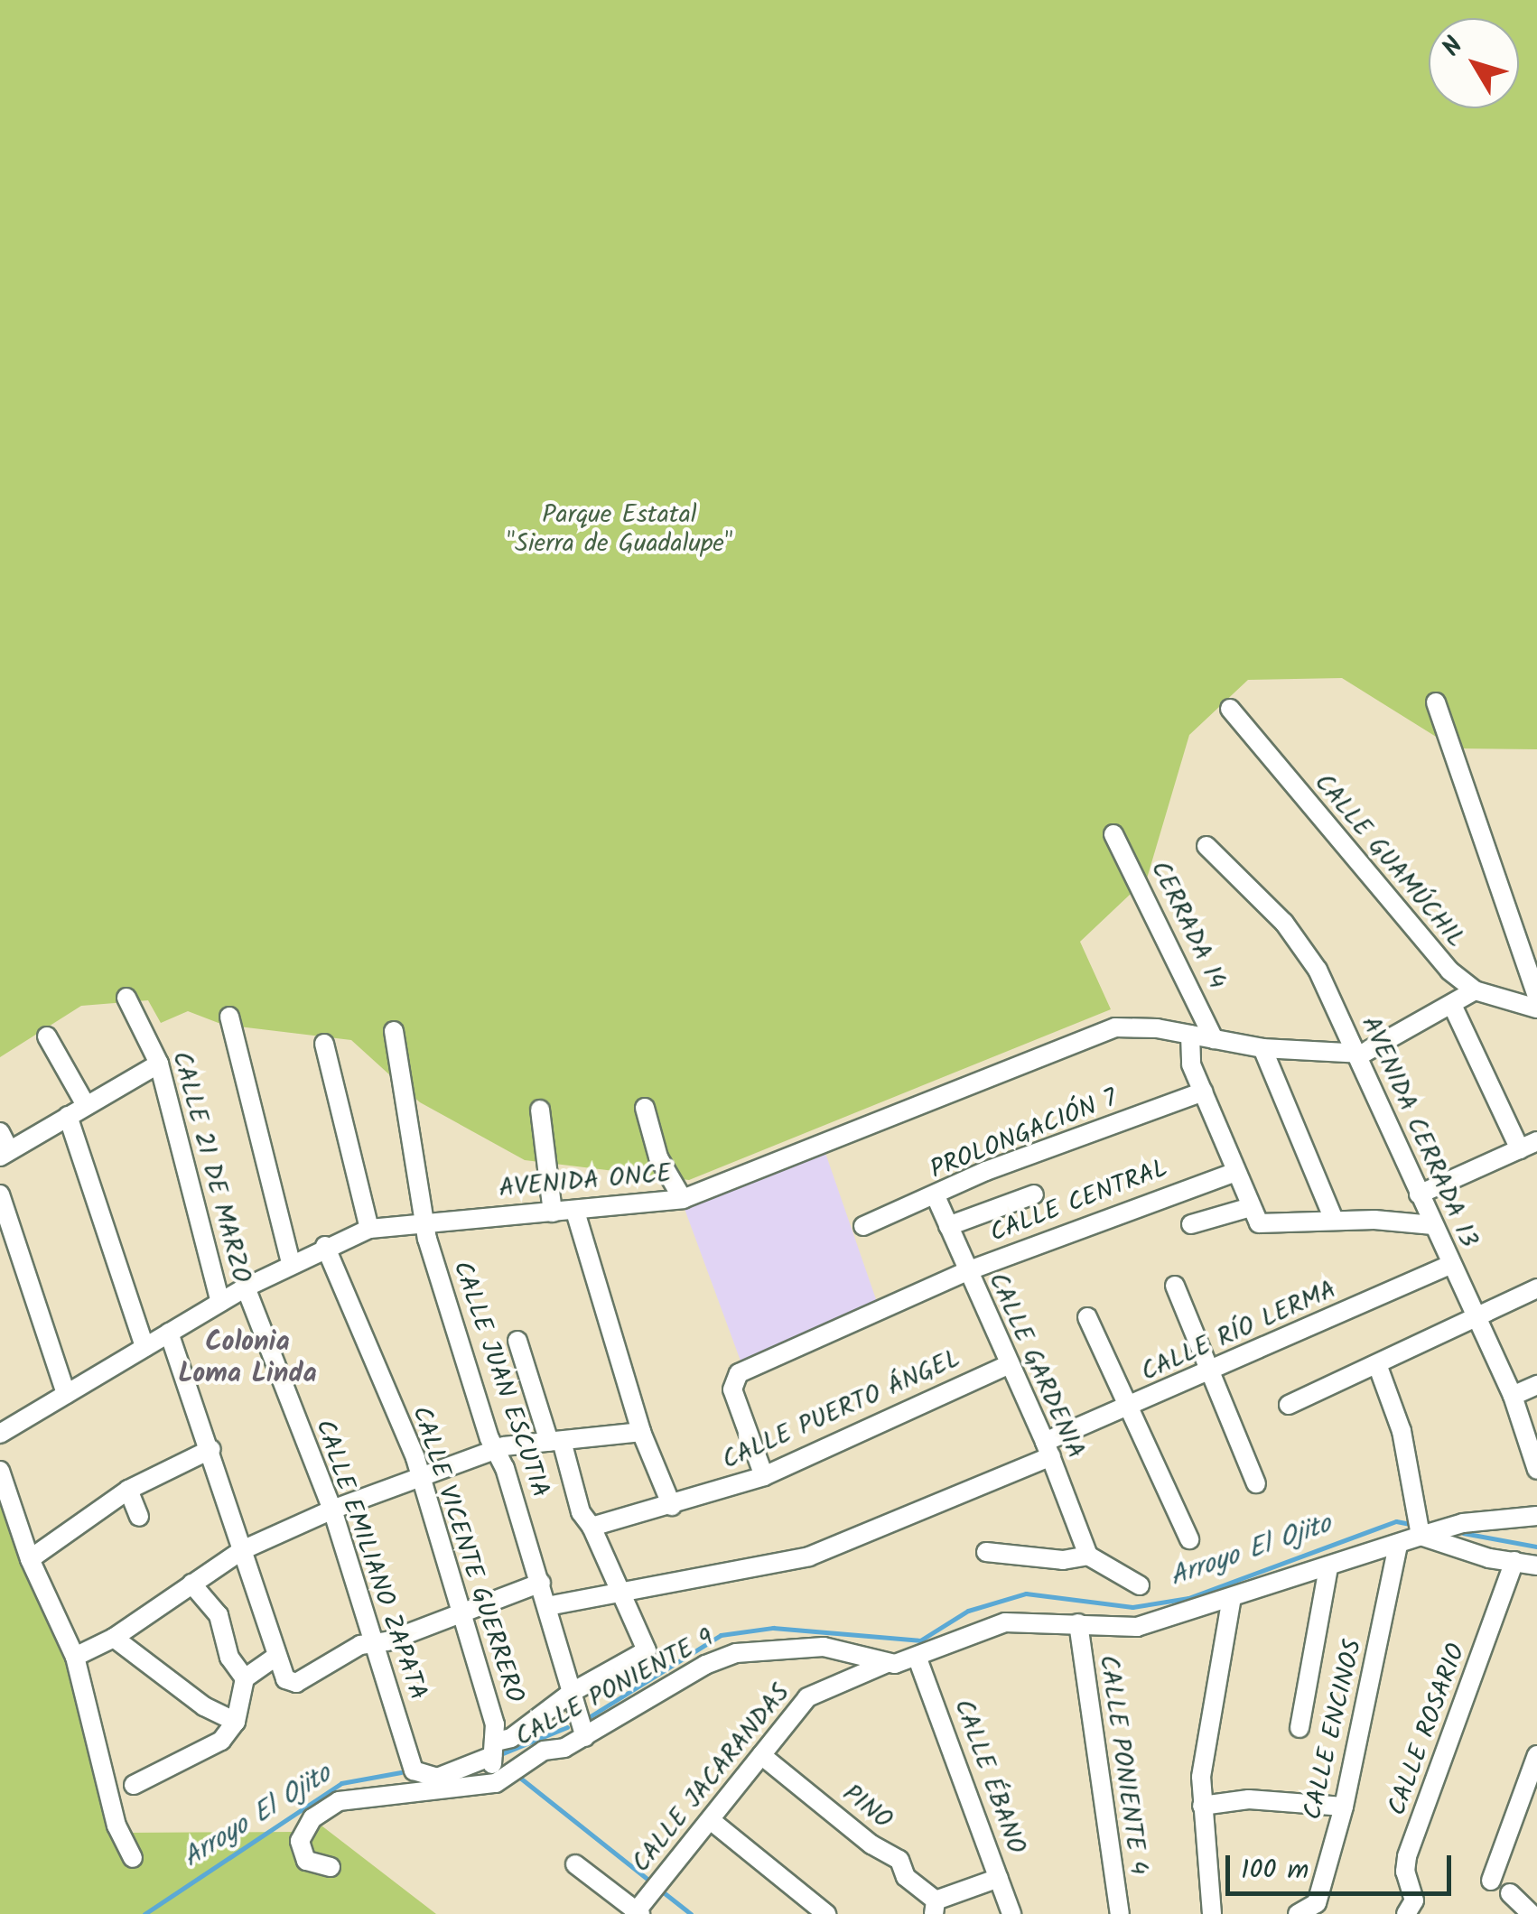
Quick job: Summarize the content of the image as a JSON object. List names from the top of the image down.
{
  "streets": {
    "street": [
      "CALLE GUAMÚCHIL",
      "CERRADA 14",
      "AVENIDA CERRADA 13",
      "PROLONGACIÓN 7",
      "CALLE 21 DE MARZO",
      "AVENIDA ONCE",
      "CALLE CENTRAL",
      "CALLE RÍO LERMA",
      "CALLE GARDENIA",
      "CALLE JUAN ESCUTIA",
      "CALLE PUERTO ÁNGEL",
      "CALLE VICENTE GUERRERO",
      "CALLE EMILIANO ZAPATA",
      "CALLE PONIENTE 9",
      "CALLE ENCINOS",
      "CALLE ROSARIO",
      "CALLE PONIENTE 4",
      "CALLE ÉBANO",
      "CALLE JACARANDAS",
      "PINO"
    ]
  },
  "crossings": [
    ["CERRADA 14", "AVENIDA ONCE"],
    ["AVENIDA CERRADA 13", "AVENIDA ONCE"],
    ["AVENIDA CERRADA 13", "CALLE RÍO LERMA"],
    ["PROLONGACIÓN 7", "CALLE GARDENIA"],
    ["CALLE 21 DE MARZO", "AVENIDA ONCE"],
    ["AVENIDA ONCE", "CALLE JUAN ESCUTIA"],
    ["AVENIDA ONCE", "CALLE VICENTE GUERRERO"],
    ["AVENIDA ONCE", "CALLE EMILIANO ZAPATA"],
    ["CALLE CENTRAL", "CALLE GARDENIA"],
    ["CALLE CENTRAL", "CALLE PUERTO ÁNGEL"],
    ["CALLE RÍO LERMA", "CALLE GARDENIA"],
    ["CALLE RÍO LERMA", "CALLE JUAN ESCUTIA"],
    ["CALLE RÍO LERMA", "CALLE EMILIANO ZAPATA"],
    ["CALLE GARDENIA", "CALLE PUERTO ÁNGEL"],
    ["CALLE JUAN ESCUTIA", "CALLE EMILIANO ZAPATA"],
    ["CALLE JUAN ESCUTIA", "CALLE PONIENTE 9"],
    ["CALLE VICENTE GUERRERO", "CALLE EMILIANO ZAPATA"],
    ["CALLE VICENTE GUERRERO", "CALLE PONIENTE 9"],
    ["CALLE PONIENTE 9", "CALLE ENCINOS"],
    ["CALLE PONIENTE 9", "CALLE PONIENTE 4"],
    ["CALLE PONIENTE 9", "CALLE ÉBANO"],
    ["CALLE PONIENTE 9", "CALLE JACARANDAS"],
    ["CALLE JACARANDAS", "PINO"]
  ],
  "districts": ["Colonia Loma Linda"],
  "water": ["Arroyo El Ojito"],
  "parks": ["Parque Estatal \"Sierra de Guadalupe\""],
  "scale_bar": "100 m",
  "north": "top left"
}
